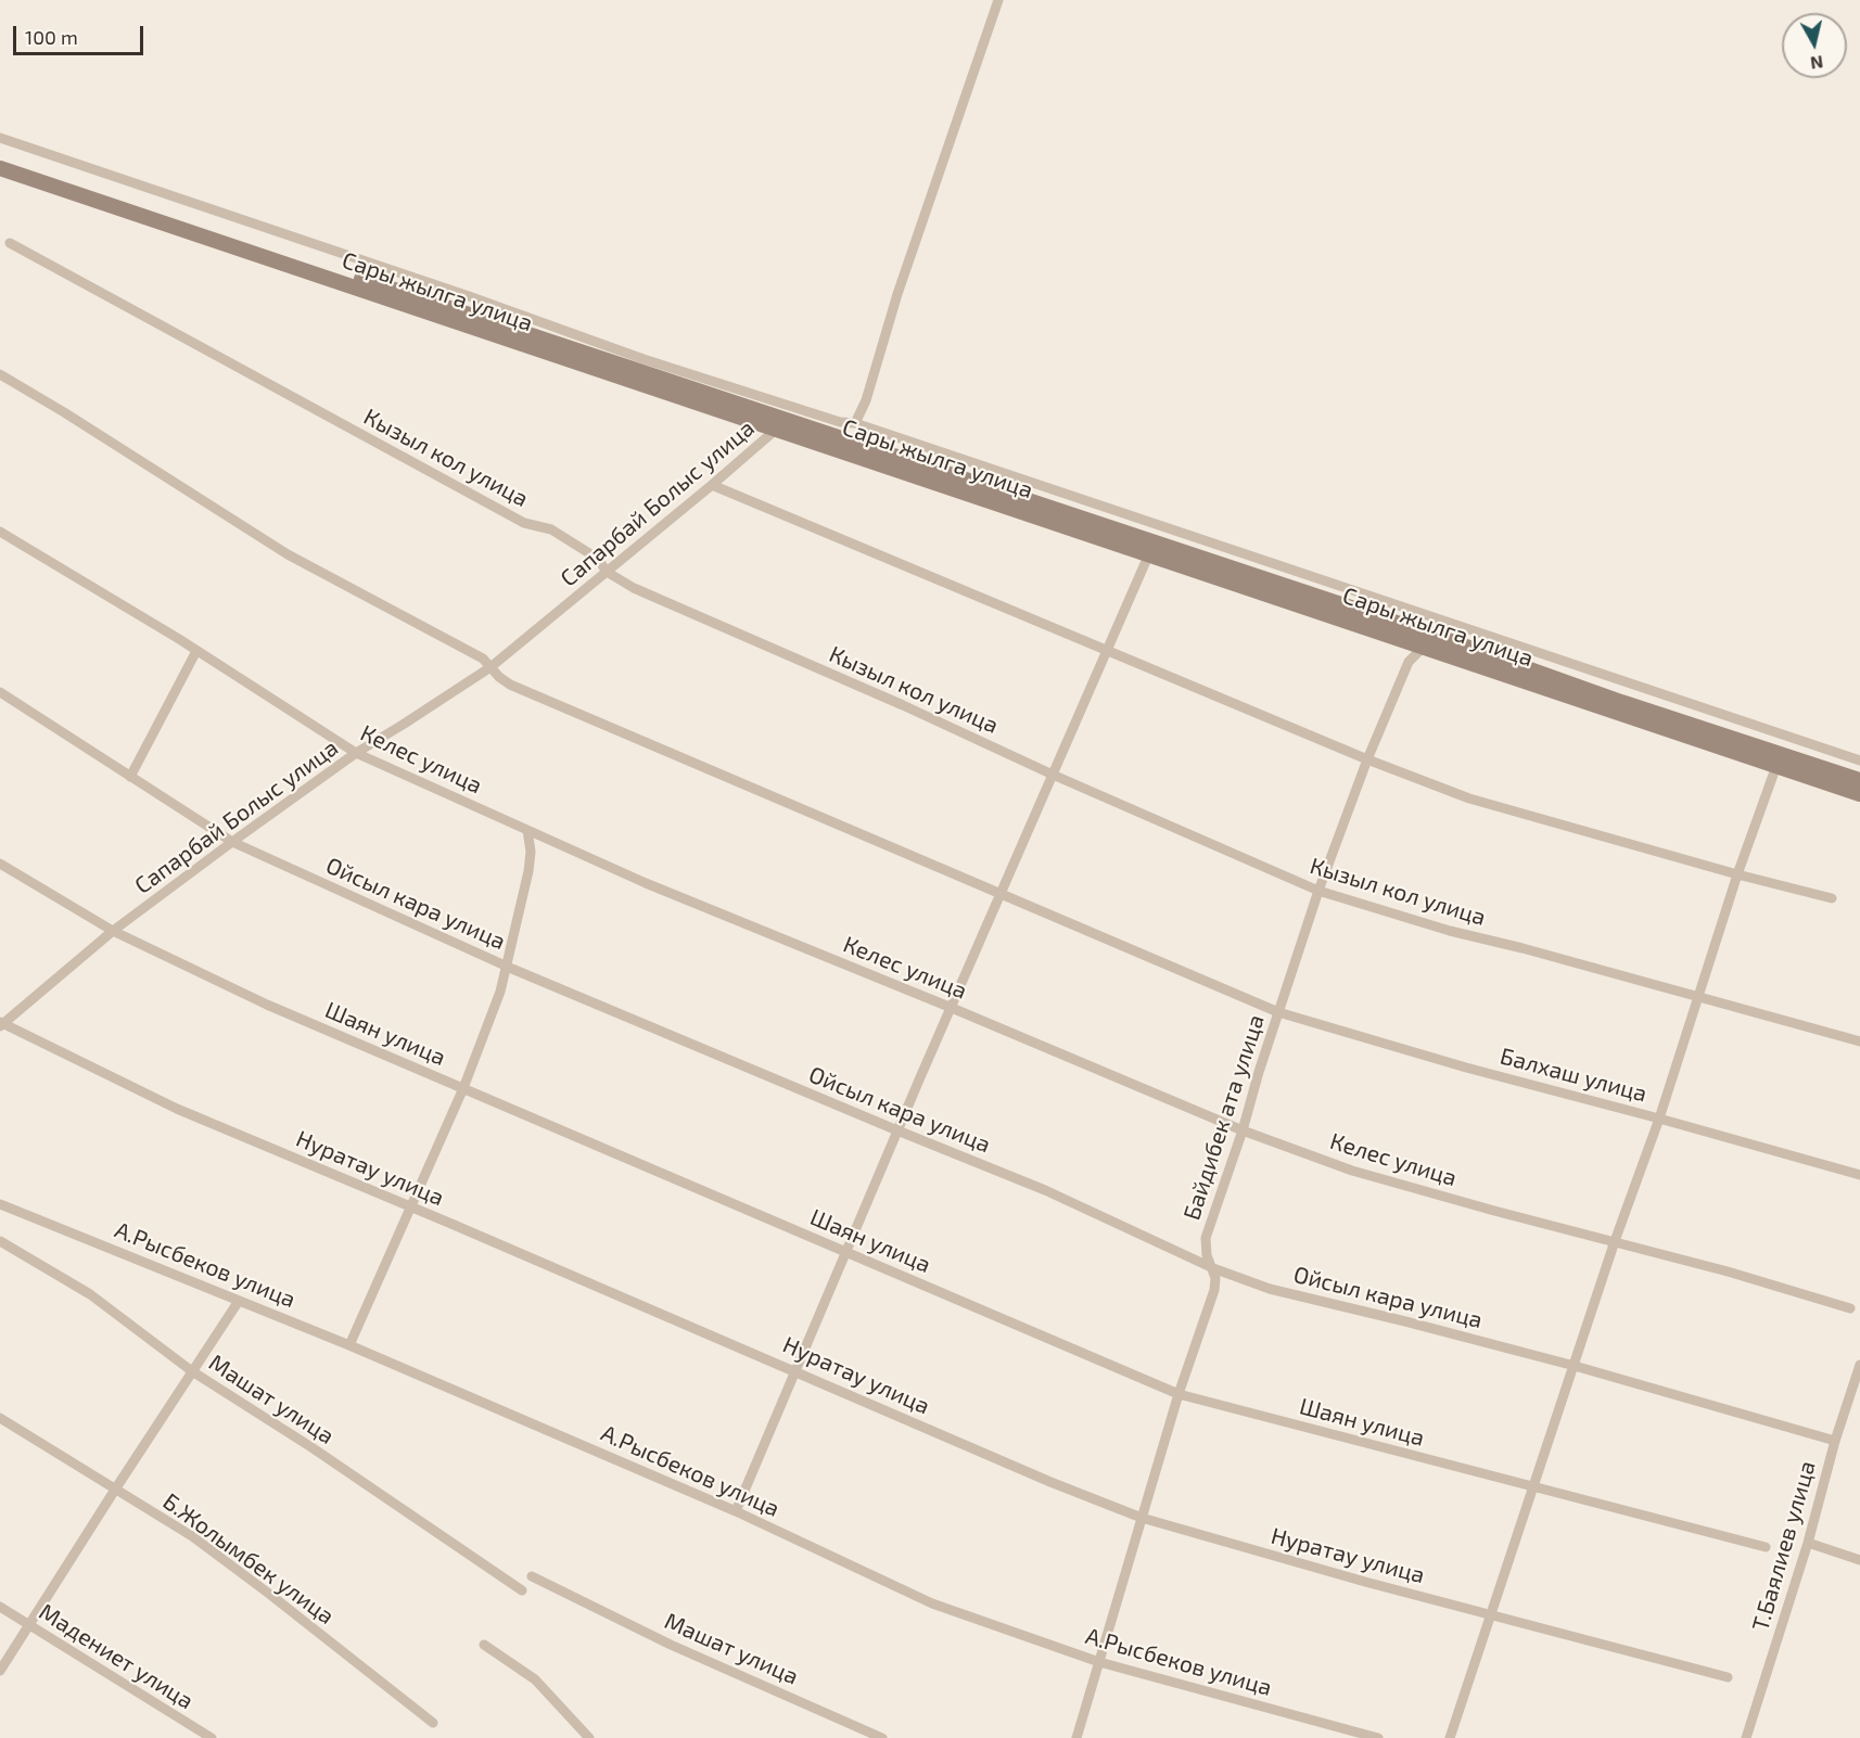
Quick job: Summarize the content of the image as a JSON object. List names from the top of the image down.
{
  "streets": {
    "main road": ["Сары жылга улица"],
    "street": [
      "Кызыл кол улица",
      "Сапарбай Болыс улица",
      "Келес улица",
      "Ойсыл кара улица",
      "Шаян улица",
      "Балхаш улица",
      "Байдибек ата улица",
      "Нуратау улица",
      "А.Рысбеков улица",
      "Машат улица",
      "Т.Баялиев улица",
      "Б.Жолымбек улица",
      "Мадениет улица"
    ]
  },
  "crossings": [
    ["Сары жылга улица", "Сапарбай Болыс улица"],
    ["Сары жылга улица", "Байдибек ата улица"],
    ["Кызыл кол улица", "Сапарбай Болыс улица"],
    ["Кызыл кол улица", "Байдибек ата улица"],
    ["Сапарбай Болыс улица", "Келес улица"],
    ["Сапарбай Болыс улица", "Ойсыл кара улица"],
    ["Сапарбай Болыс улица", "Шаян улица"],
    ["Сапарбай Болыс улица", "Балхаш улица"],
    ["Сапарбай Болыс улица", "Нуратау улица"],
    ["Келес улица", "Байдибек ата улица"],
    ["Ойсыл кара улица", "Байдибек ата улица"],
    ["Ойсыл кара улица", "Т.Баялиев улица"],
    ["Шаян улица", "Байдибек ата улица"],
    ["Балхаш улица", "Байдибек ата улица"],
    ["Байдибек ата улица", "Нуратау улица"],
    ["Байдибек ата улица", "А.Рысбеков улица"]
  ],
  "scale_bar": "100 m",
  "north": "bottom"
}
